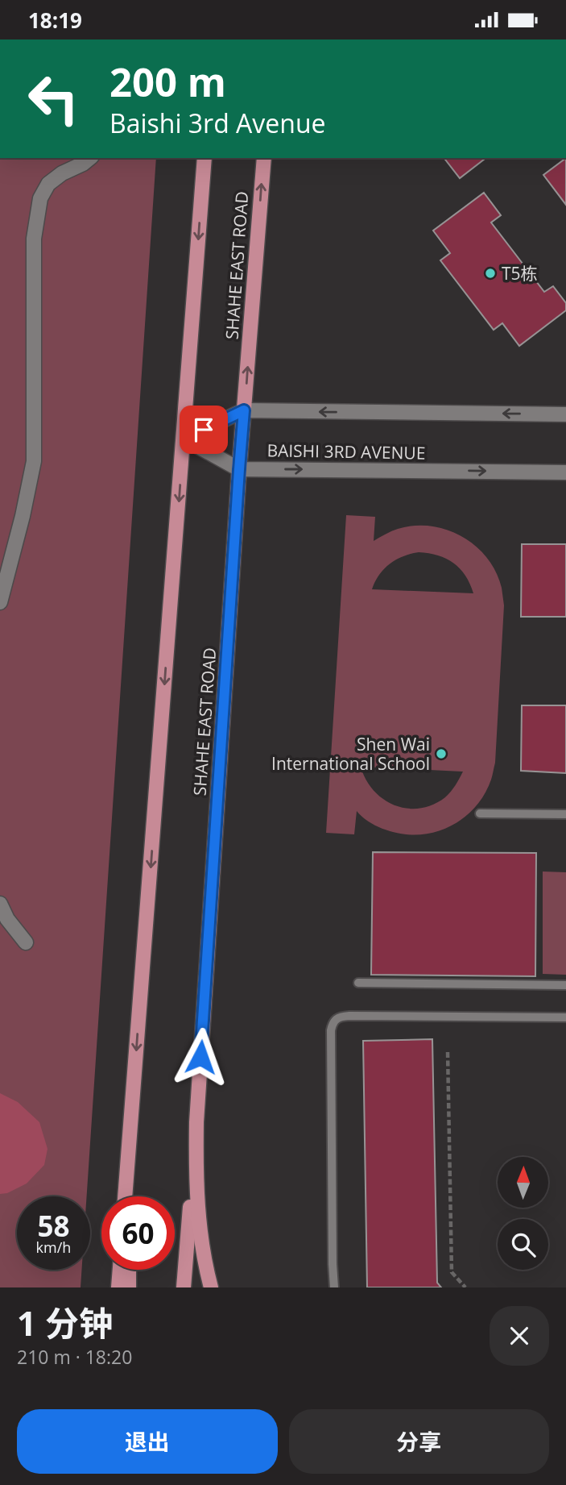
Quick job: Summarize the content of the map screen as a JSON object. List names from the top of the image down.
{
  "streets": {
    "main road": ["SHAHE EAST ROAD"],
    "street": ["BAISHI 3RD AVENUE"]
  },
  "crossings": [
    ["SHAHE EAST ROAD", "BAISHI 3RD AVENUE"]
  ],
  "places": ["T5栋", "Shen Wai International School"],
  "north": "top",
  "page": {
    "status": "18:19",
    "turn": ["200 m", "Baishi 3rd Avenue"],
    "speed": "58 km/h",
    "limit": "60",
    "heading": ["1 分钟", "210 m · 18:20"],
    "buttons": ["退出", "分享"]
  }
}
